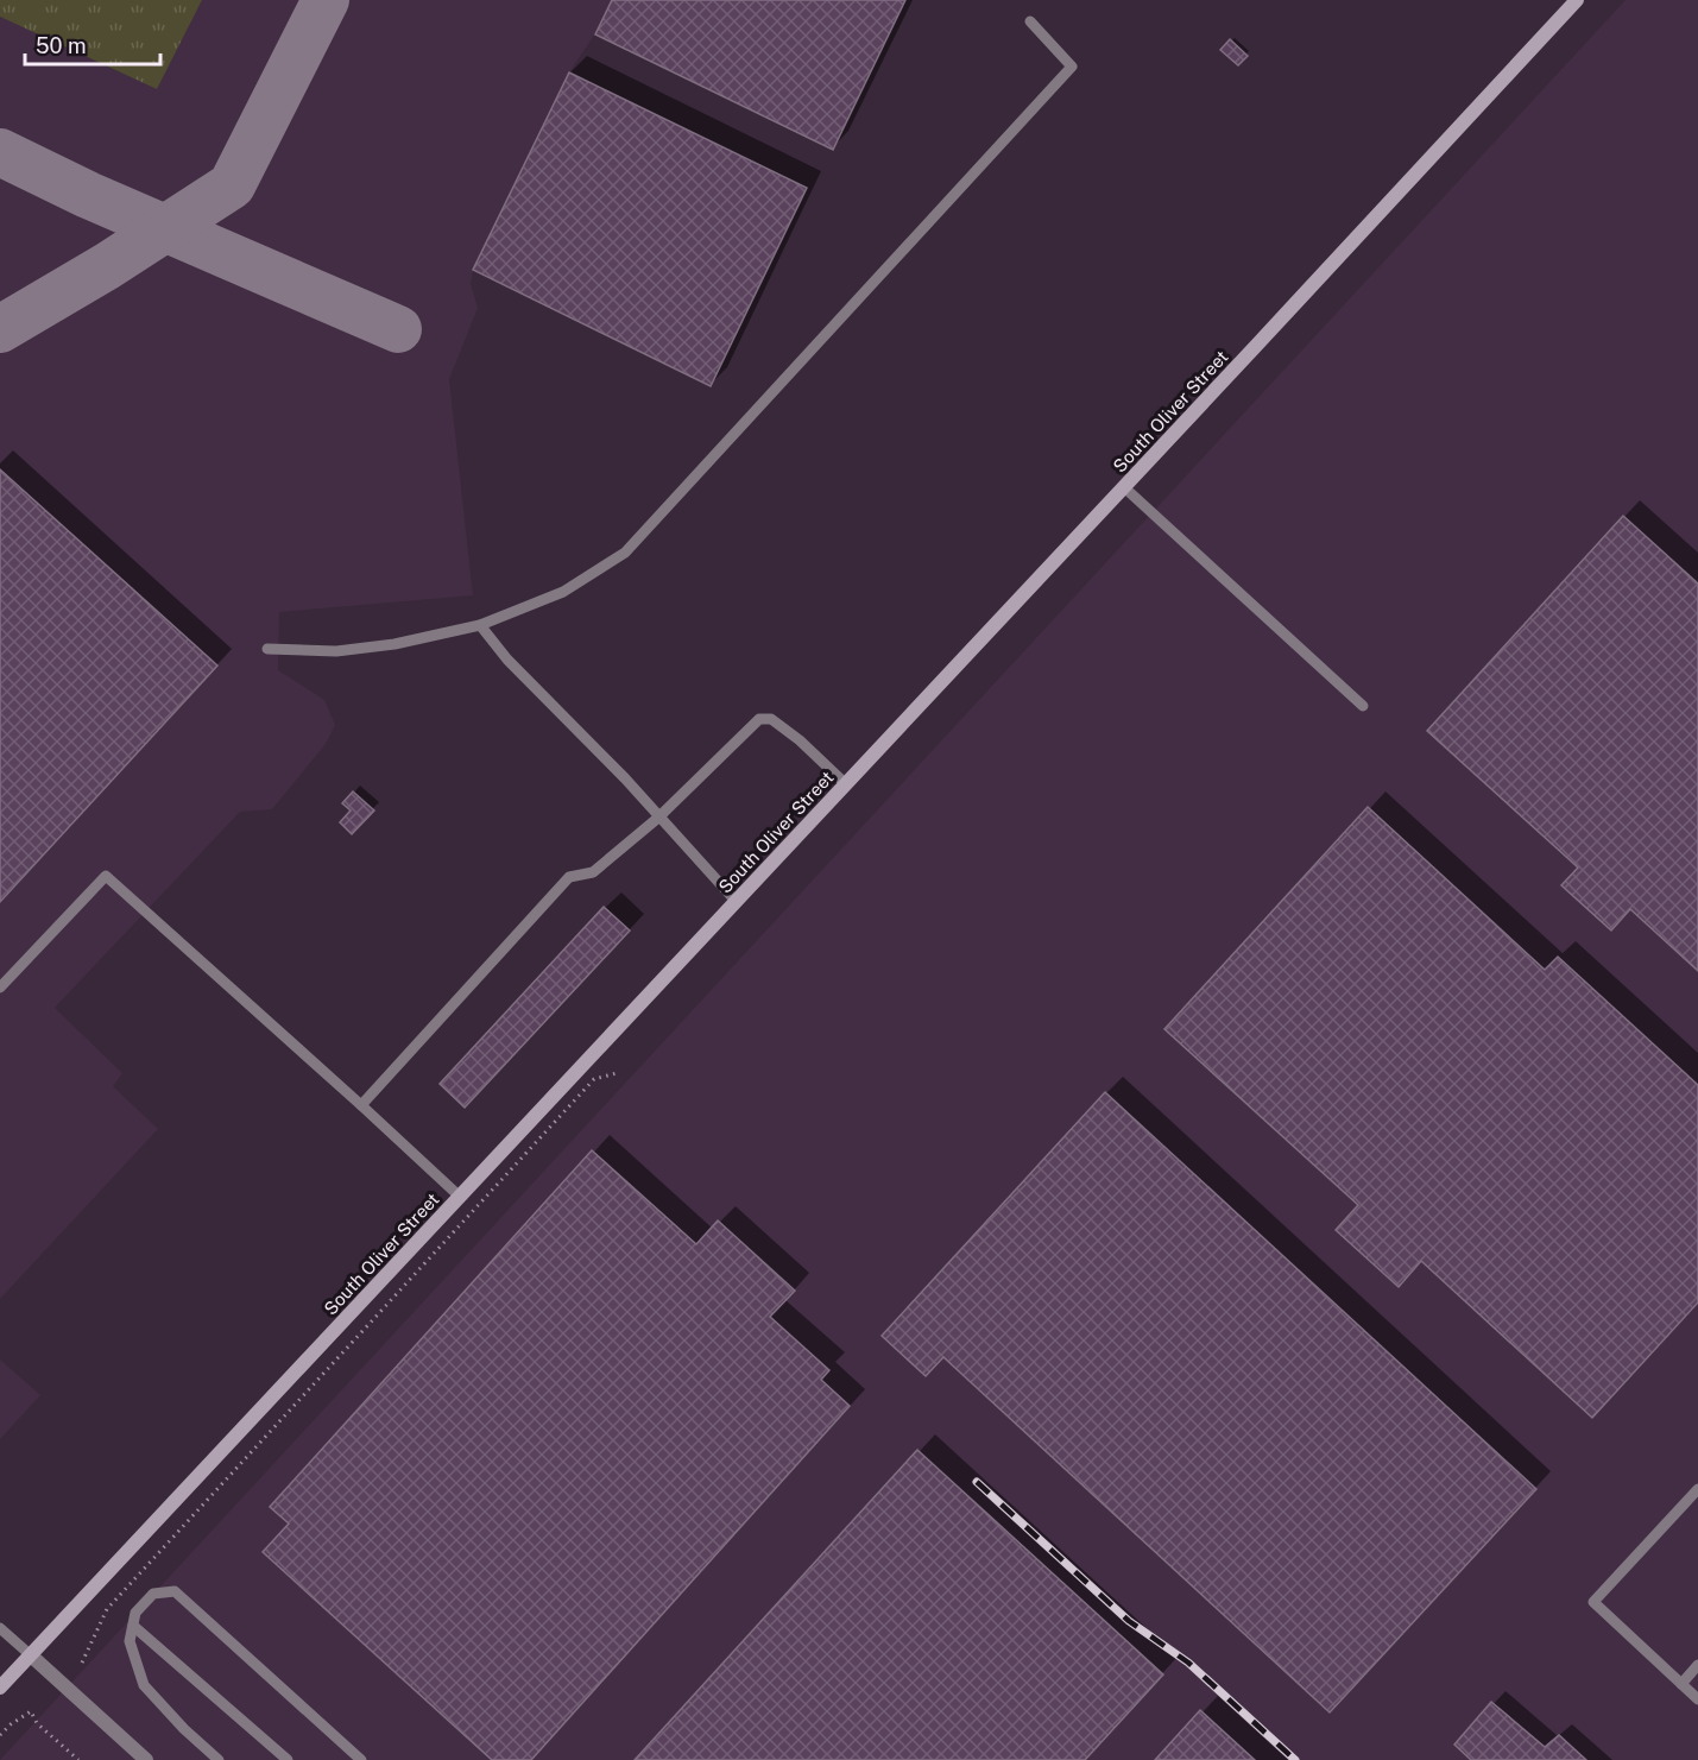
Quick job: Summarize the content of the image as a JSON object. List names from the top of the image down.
{
  "streets": {
    "main road": ["South Oliver Street"]
  },
  "scale_bar": "50 m"
}
